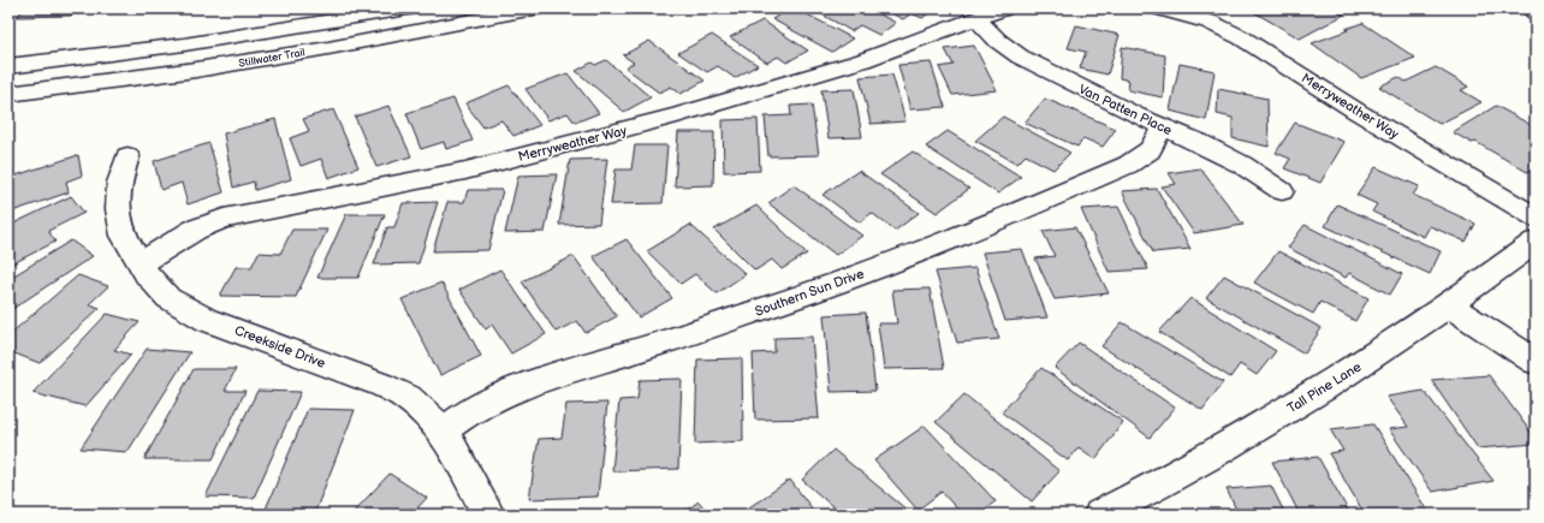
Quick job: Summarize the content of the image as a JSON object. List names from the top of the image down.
{
  "streets": {
    "street": [
      "Stillwater Trail",
      "Merryweather Way",
      "Van Patten Place",
      "Southern Sun Drive",
      "Creekside Drive",
      "Tall Pine Lane"
    ]
  },
  "crossings": [
    ["Merryweather Way", "Van Patten Place"],
    ["Merryweather Way", "Creekside Drive"],
    ["Van Patten Place", "Southern Sun Drive"],
    ["Southern Sun Drive", "Creekside Drive"]
  ]
}
